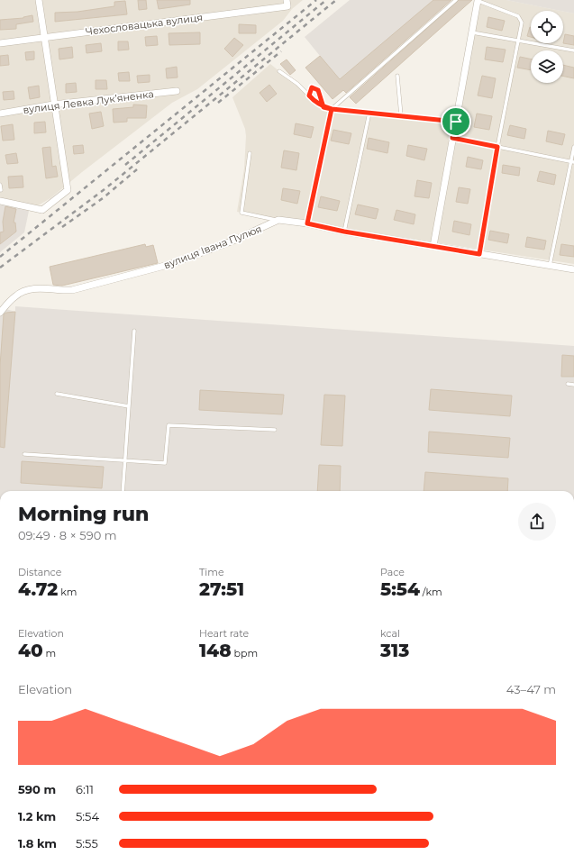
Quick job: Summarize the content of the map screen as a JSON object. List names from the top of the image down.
{
  "streets": {
    "street": ["Чехословацька вулиця", "вулиця Левка Лукʼяненка", "вулиця Івана Пулюя"]
  },
  "page": {
    "heading": ["Morning run", "09:49 · 8 × 590 m"],
    "stats": [
      ["Distance", "4.72 km"],
      ["Time", "27:51"],
      ["Pace", "5:54 /km"],
      ["Elevation", "40 m"],
      ["Heart rate", "148 bpm"],
      ["kcal", "313"]
    ],
    "chart": ["Elevation", "43–47 m"],
    "list": [
      {
        "name": "590 m",
        "note": "6:11"
      },
      {
        "name": "1.2 km",
        "note": "5:54"
      },
      {
        "name": "1.8 km",
        "note": "5:55"
      }
    ]
  }
}
